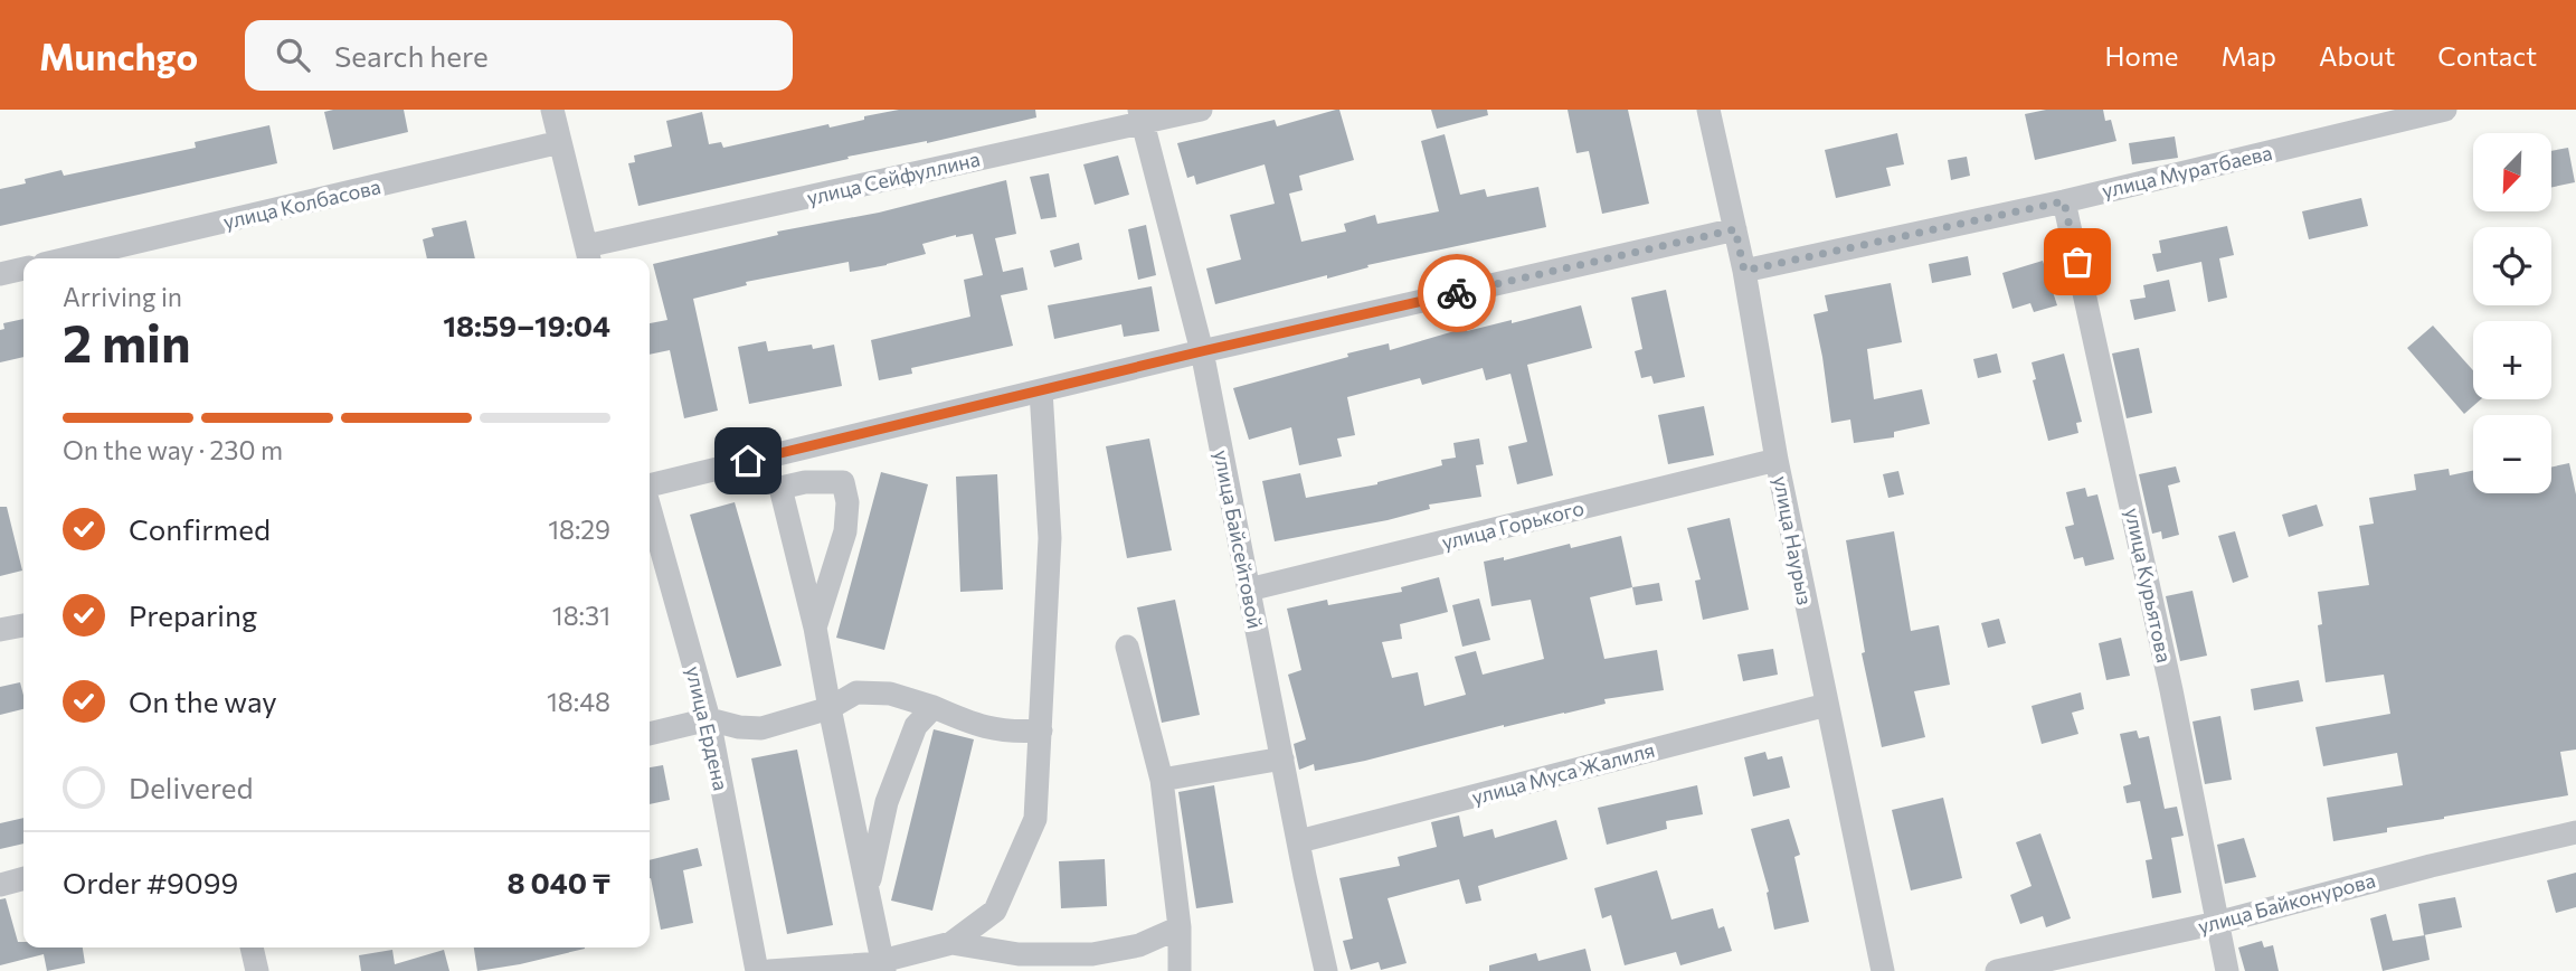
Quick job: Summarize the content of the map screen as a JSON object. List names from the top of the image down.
{
  "streets": {
    "street": [
      "улица Муратбаева",
      "улица Сейфуллина",
      "улица Колбасова",
      "улица Горького",
      "улица Байсейтовой",
      "улица Наурыз",
      "улица Курьятова",
      "улица Ердена",
      "улица Муса Жалиля",
      "улица Байконурова"
    ]
  },
  "crossings": [
    ["улица Муратбаева", "улица Наурыз"],
    ["улица Муратбаева", "улица Курьятова"],
    ["улица Сейфуллина", "улица Байсейтовой"],
    ["улица Горького", "улица Байсейтовой"],
    ["улица Горького", "улица Наурыз"],
    ["улица Байсейтовой", "улица Муса Жалиля"],
    ["улица Наурыз", "улица Муса Жалиля"],
    ["улица Курьятова", "улица Байконурова"]
  ],
  "north": "bottom left",
  "page": {
    "header": "Munchgo",
    "search": "Search here",
    "nav": [
      "Home",
      "Map",
      "About",
      "Contact"
    ],
    "map_buttons": ["+", "−"],
    "heading": ["2 min", "Arriving in", "18:59–19:04"],
    "panel": ["Order #9099", "8 040 ₸"],
    "bar": "On the way · 230 m",
    "list": [
      ["Confirmed", "18:29"],
      ["Preparing", "18:31"],
      ["On the way", "18:48"],
      "Delivered"
    ]
  }
}
